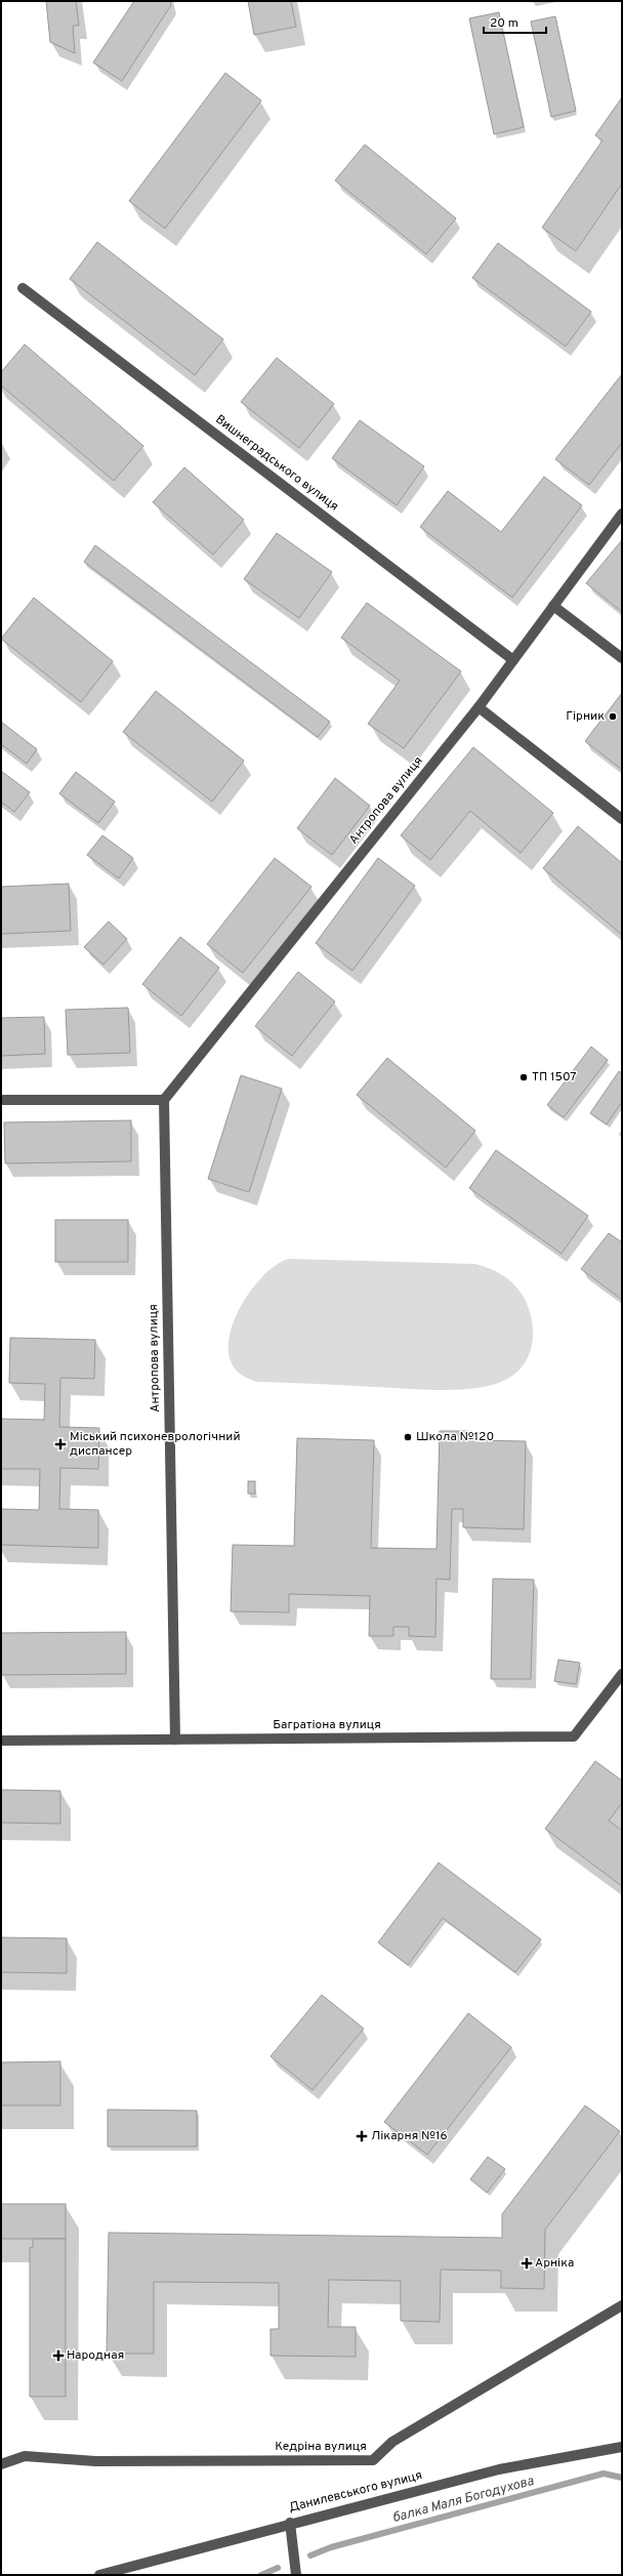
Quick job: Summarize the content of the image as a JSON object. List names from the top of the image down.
{
  "streets": {
    "street": [
      "Вишнеградського вулиця",
      "Антропова вулиця",
      "Багратіона вулиця",
      "Кедріна вулиця",
      "Данилевського вулиця"
    ]
  },
  "crossings": [
    ["Вишнеградського вулиця", "Антропова вулиця"],
    ["Антропова вулиця", "Багратіона вулиця"]
  ],
  "water": ["балка Маля Богодухова"],
  "places": {
    "other": ["Гірник", "ТП 1507", "Школа №120"],
    "health": [
      "Міський психоневрологічний диспансер",
      "Лікарня №16",
      "Арніка",
      "Народная"
    ]
  },
  "scale_bar": "20 m"
}
